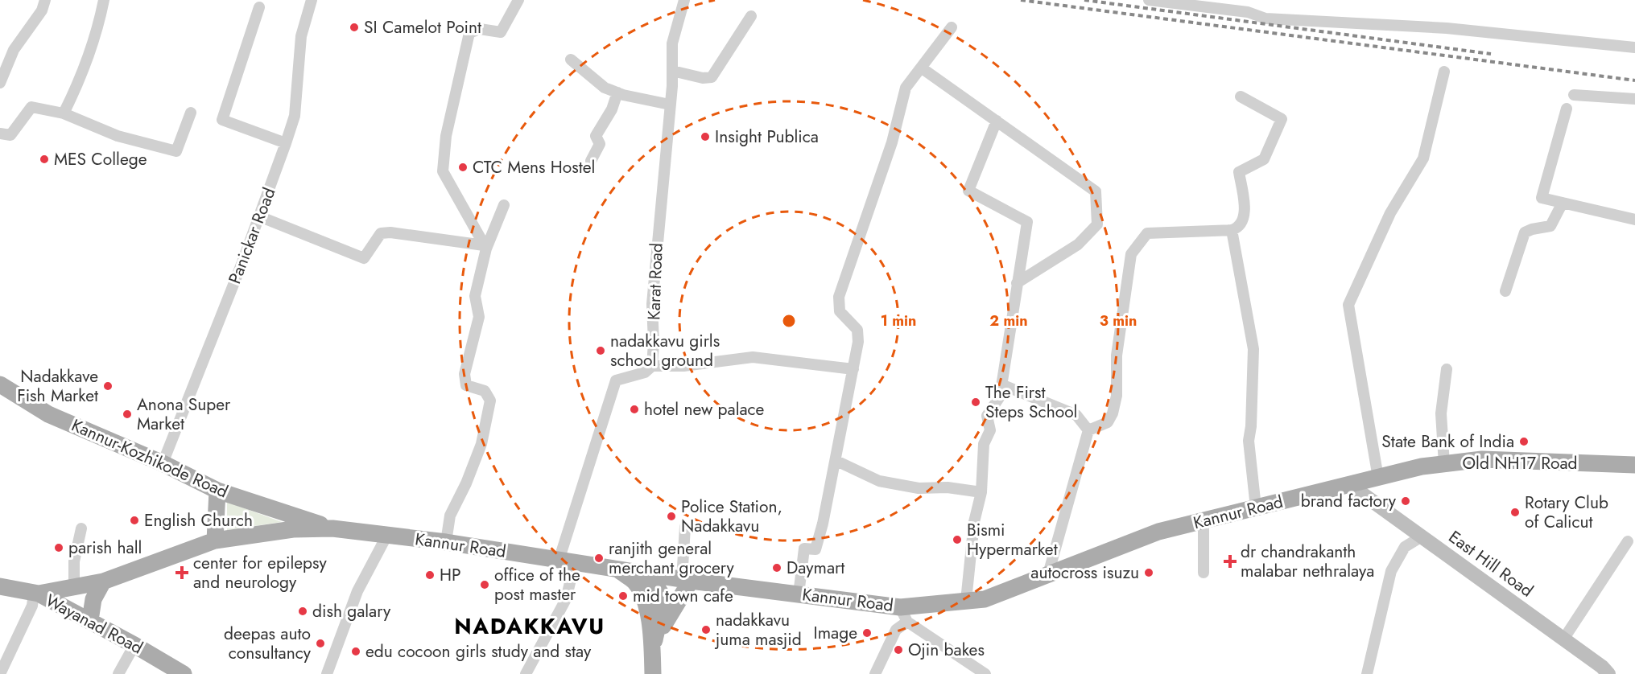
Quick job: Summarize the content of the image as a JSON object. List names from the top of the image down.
{
  "streets": {
    "main road": [
      "Kannur-Kozhikode Road",
      "Old NH17 Road",
      "Kannur Road",
      "Wayanad Road"
    ],
    "street": ["Panickar Road", "Karat Road", "East Hill Road"]
  },
  "crossings": [
    ["Panickar Road", "Kannur-Kozhikode Road"],
    ["Kannur-Kozhikode Road", "Kannur Road"],
    ["Old NH17 Road", "Kannur Road"],
    ["Old NH17 Road", "East Hill Road"],
    ["Kannur Road", "East Hill Road"]
  ],
  "districts": ["NADAKKAVU"],
  "places": {
    "other": [
      "SI Camelot Point",
      "Insight Publica",
      "MES College",
      "CTC Mens Hostel",
      "nadakkavu girls school ground",
      "Nadakkave Fish Market",
      "The First Steps School",
      "hotel new palace",
      "Anona Super Market",
      "State Bank of India",
      "brand factory",
      "Rotary Club of Calicut",
      "Police Station, Nadakkavu",
      "English Church",
      "Bismi Hypermarket",
      "parish hall",
      "ranjith general merchant grocery",
      "Daymart",
      "autocross isuzu",
      "HP",
      "office of the post master",
      "mid town cafe",
      "dish galary",
      "nadakkavu juma masjid",
      "Image",
      "deepas auto consultancy",
      "Ojin bakes",
      "edu cocoon girls study and stay"
    ],
    "health": ["dr chandrakanth malabar nethralaya", "center for epilepsy and neurology"]
  },
  "rings": ["1 min", "2 min", "3 min"]
}
